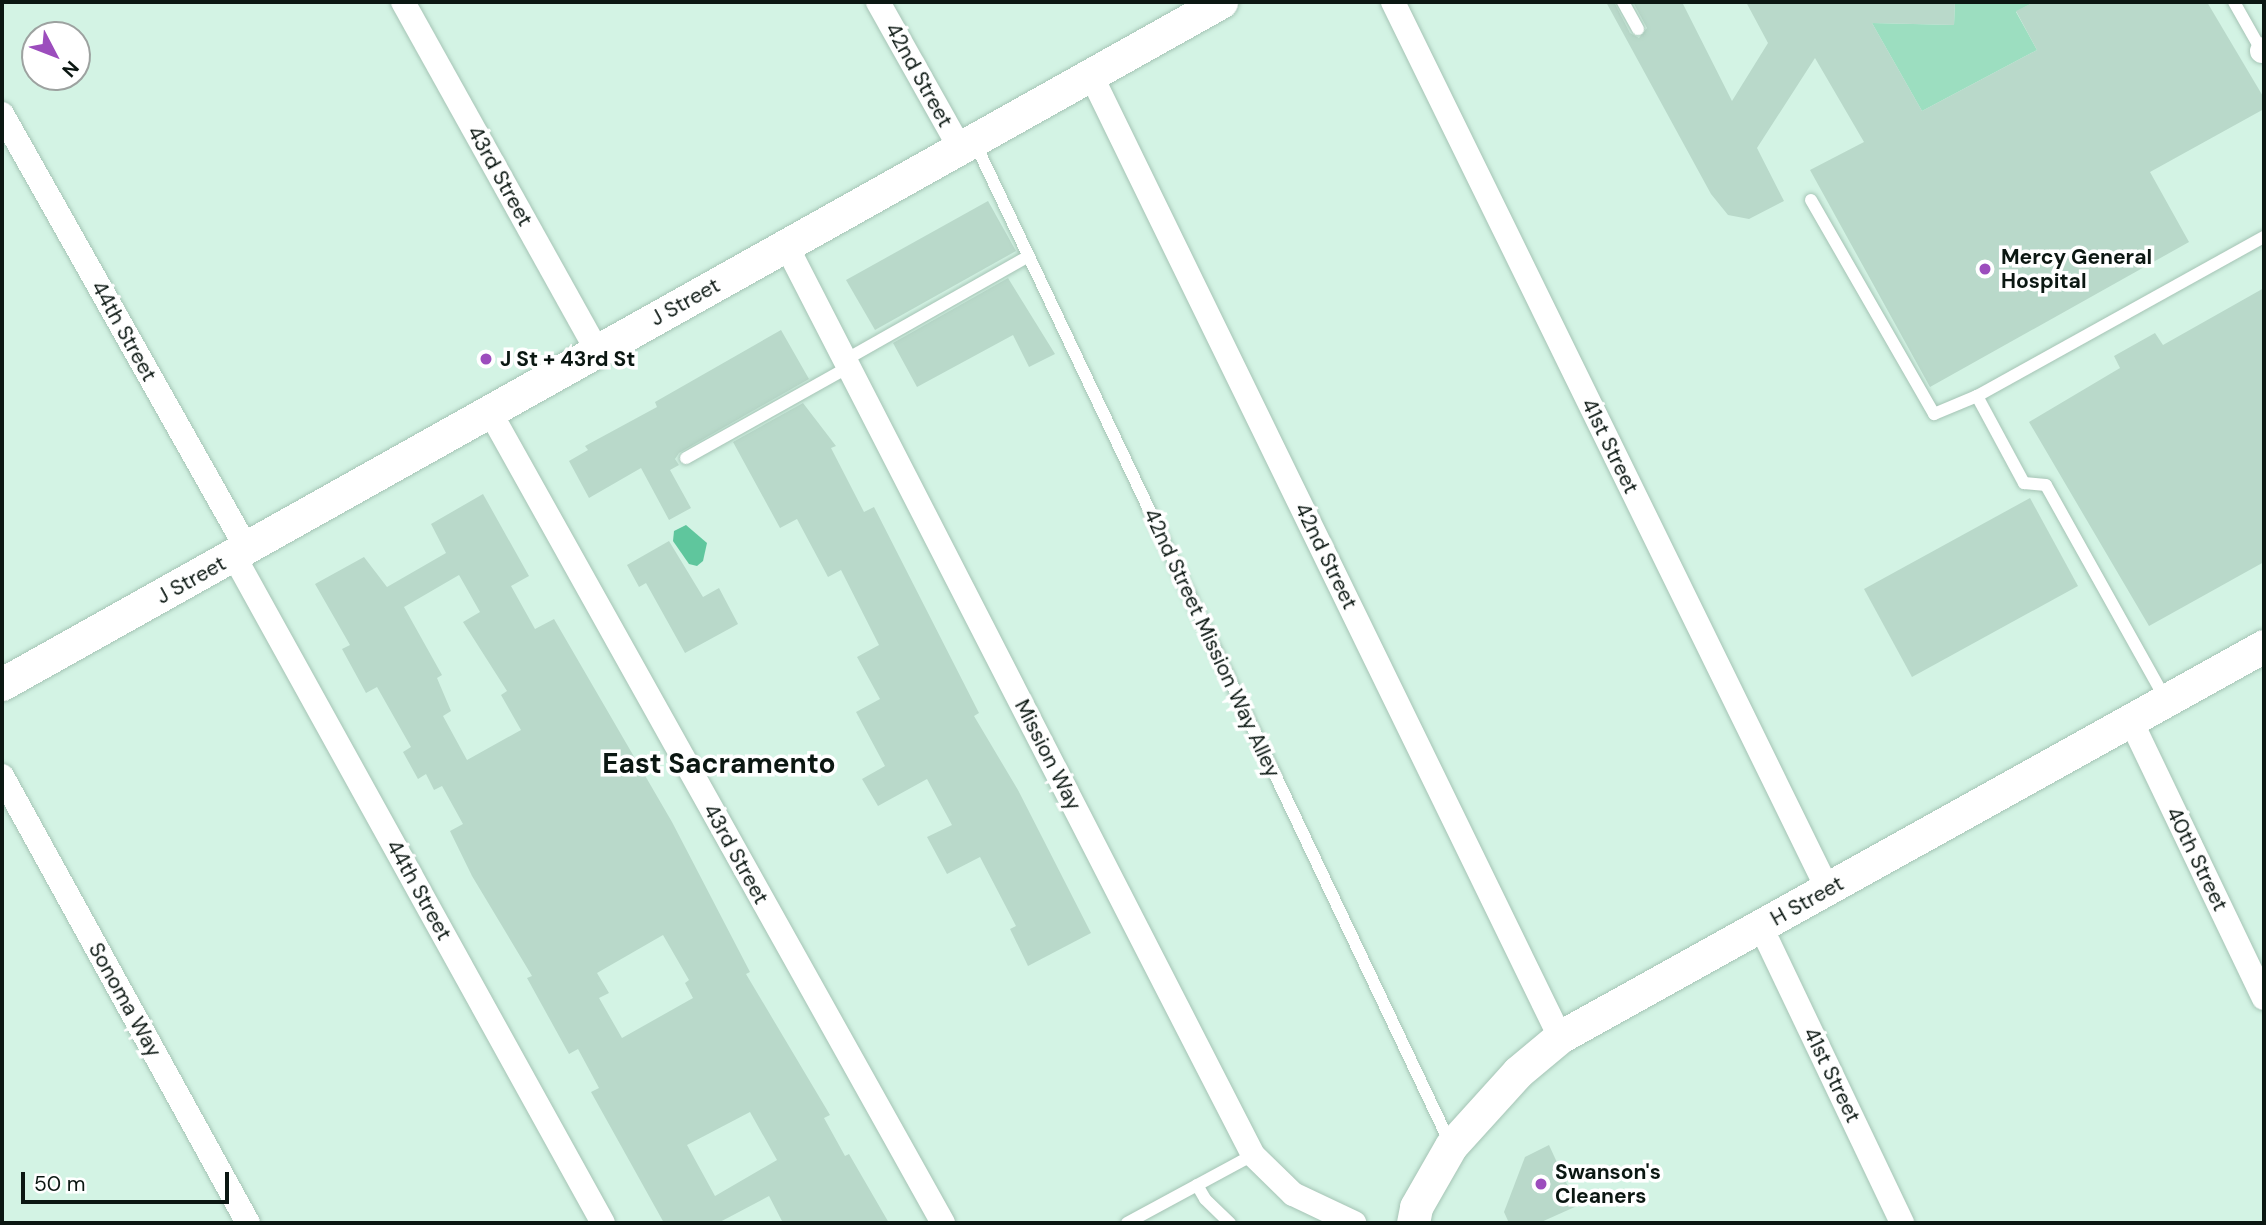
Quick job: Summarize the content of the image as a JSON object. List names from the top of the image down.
{
  "streets": {
    "main road": ["J Street", "H Street"],
    "street": [
      "42nd Street",
      "43rd Street",
      "44th Street",
      "41st Street",
      "Mission Way",
      "40th Street",
      "Sonoma Way"
    ],
    "lane": ["42nd Street Mission Way Alley"]
  },
  "crossings": [
    ["42nd Street", "J Street"],
    ["42nd Street", "42nd Street Mission Way Alley"],
    ["42nd Street", "H Street"],
    ["43rd Street", "J Street"],
    ["J Street", "44th Street"],
    ["J Street", "42nd Street Mission Way Alley"],
    ["J Street", "Mission Way"],
    ["41st Street", "H Street"],
    ["42nd Street Mission Way Alley", "H Street"],
    ["40th Street", "H Street"]
  ],
  "districts": ["East Sacramento"],
  "places": ["Mercy General Hospital", "J St + 43rd St", "Swanson's Cleaners"],
  "scale_bar": "50 m",
  "north": "bottom right"
}
